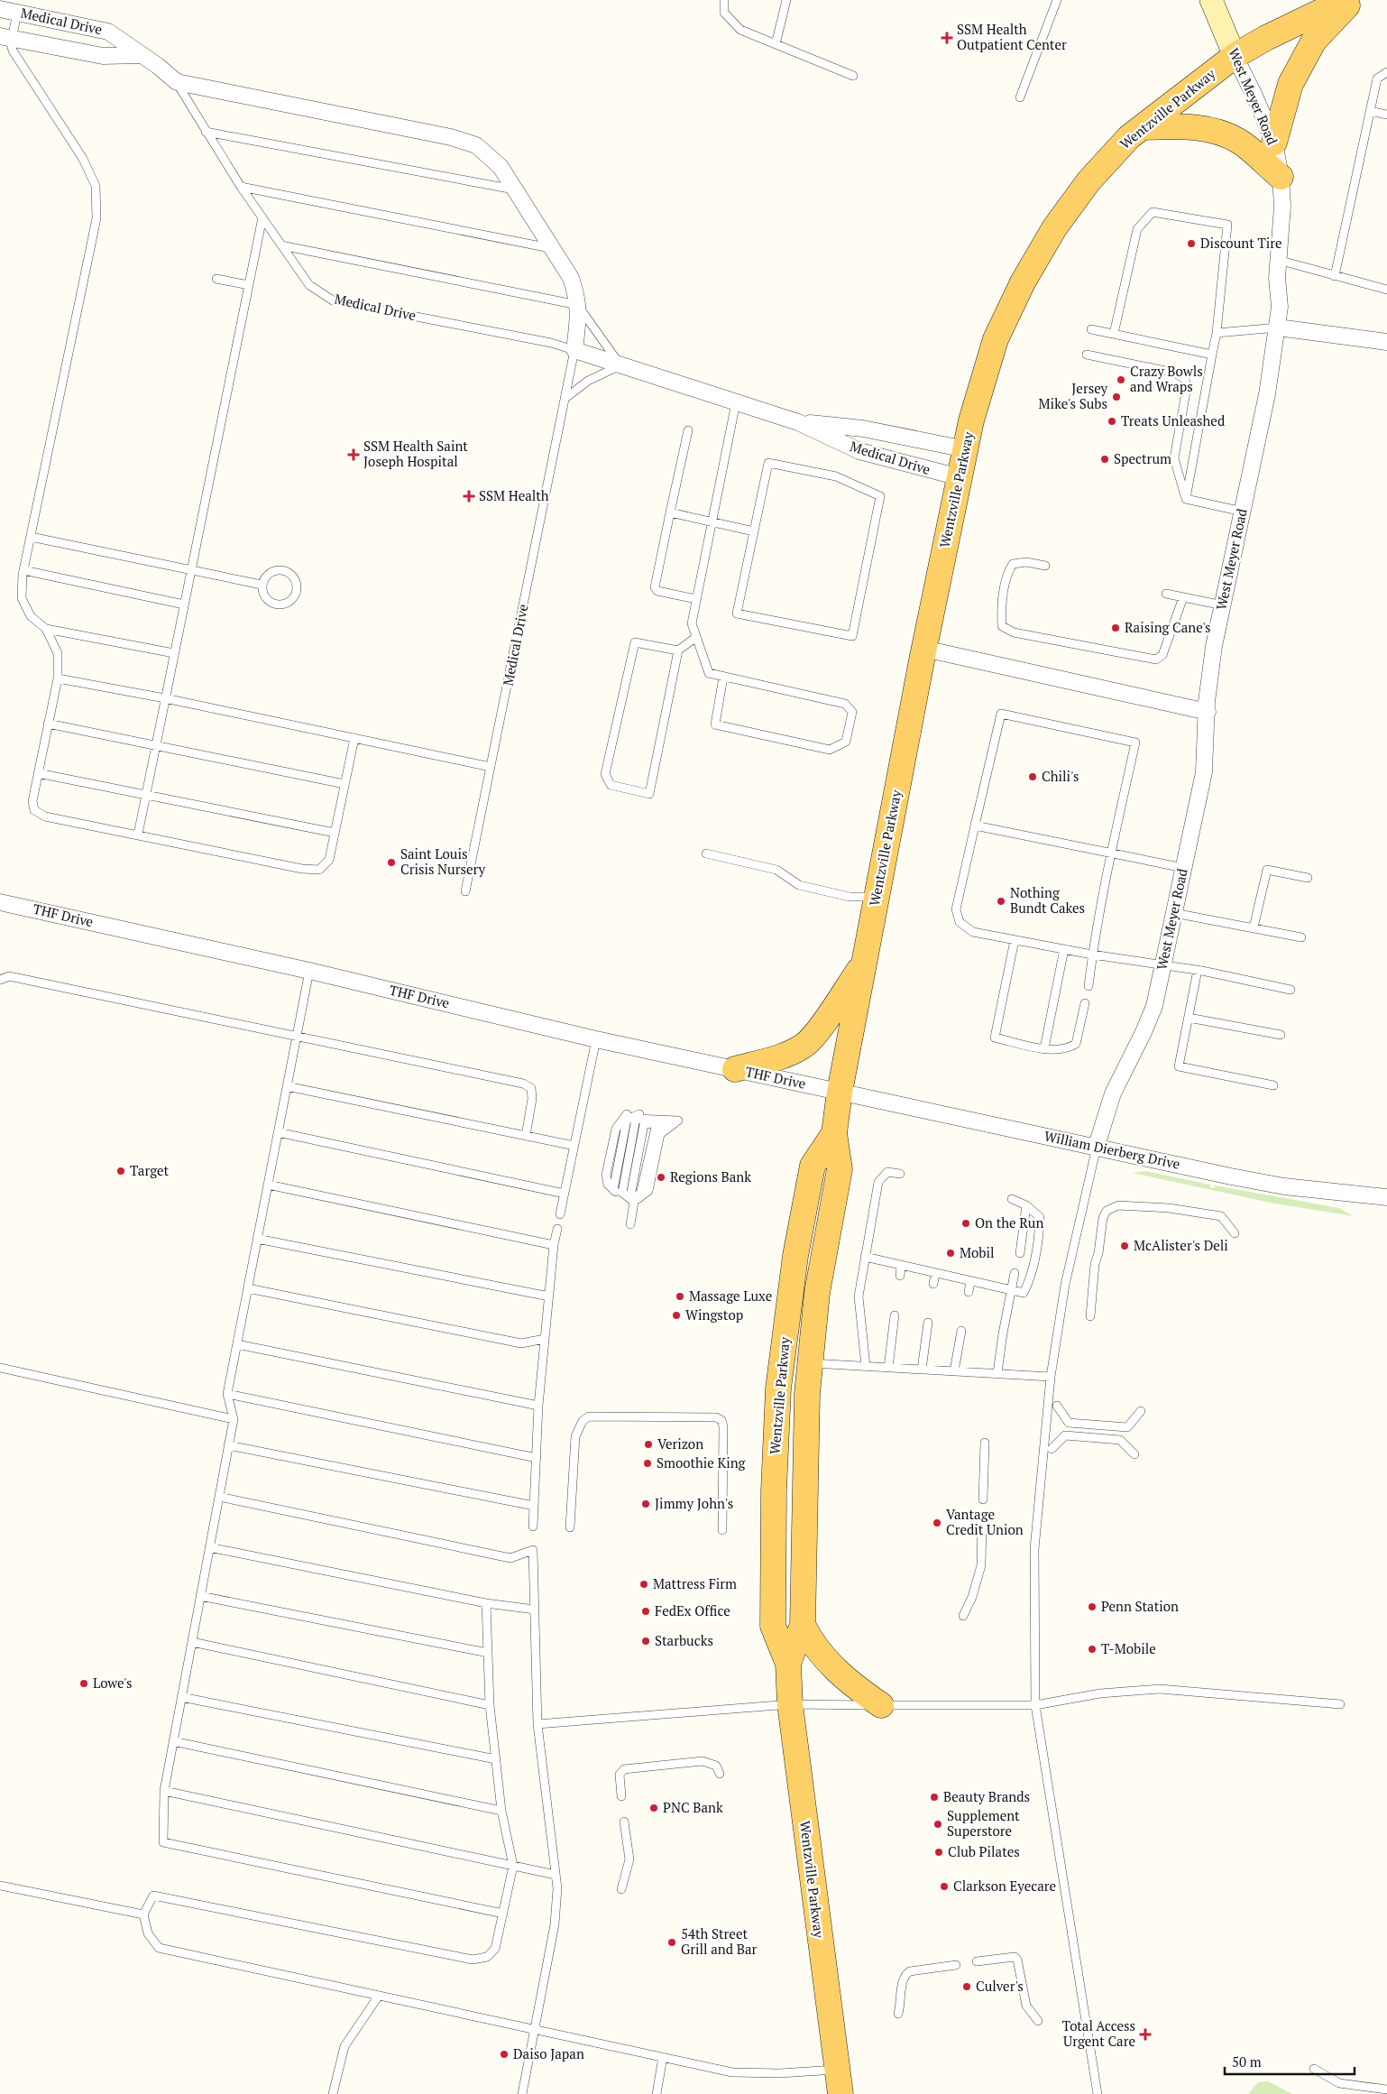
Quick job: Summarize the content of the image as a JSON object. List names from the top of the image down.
{
  "streets": {
    "main road": ["West Meyer Road", "Wentzville Parkway"],
    "street": ["Medical Drive", "THF Drive", "William Dierberg Drive"]
  },
  "crossings": [
    ["Medical Drive", "Wentzville Parkway"],
    ["West Meyer Road", "Wentzville Parkway"],
    ["West Meyer Road", "William Dierberg Drive"],
    ["Wentzville Parkway", "THF Drive"],
    ["Wentzville Parkway", "William Dierberg Drive"],
    ["THF Drive", "William Dierberg Drive"]
  ],
  "places": {
    "health": [
      "SSM Health Outpatient Center",
      "SSM Health Saint Joseph Hospital",
      "SSM Health",
      "Total Access Urgent Care"
    ],
    "other": [
      "Discount Tire",
      "Crazy Bowls and Wraps",
      "Jersey Mike's Subs",
      "Treats Unleashed",
      "Spectrum",
      "Raising Cane's",
      "Chili's",
      "Saint Louis Crisis Nursery",
      "Nothing Bundt Cakes",
      "Target",
      "Regions Bank",
      "On the Run",
      "McAlister's Deli",
      "Mobil",
      "Massage Luxe",
      "Wingstop",
      "Verizon",
      "Smoothie King",
      "Jimmy John's",
      "Vantage Credit Union",
      "Mattress Firm",
      "Penn Station",
      "FedEx Office",
      "Starbucks",
      "T-Mobile",
      "Lowe's",
      "Beauty Brands",
      "PNC Bank",
      "Supplement Superstore",
      "Club Pilates",
      "Clarkson Eyecare",
      "54th Street Grill and Bar",
      "Culver's",
      "Daiso Japan"
    ]
  },
  "scale_bar": "50 m"
}
